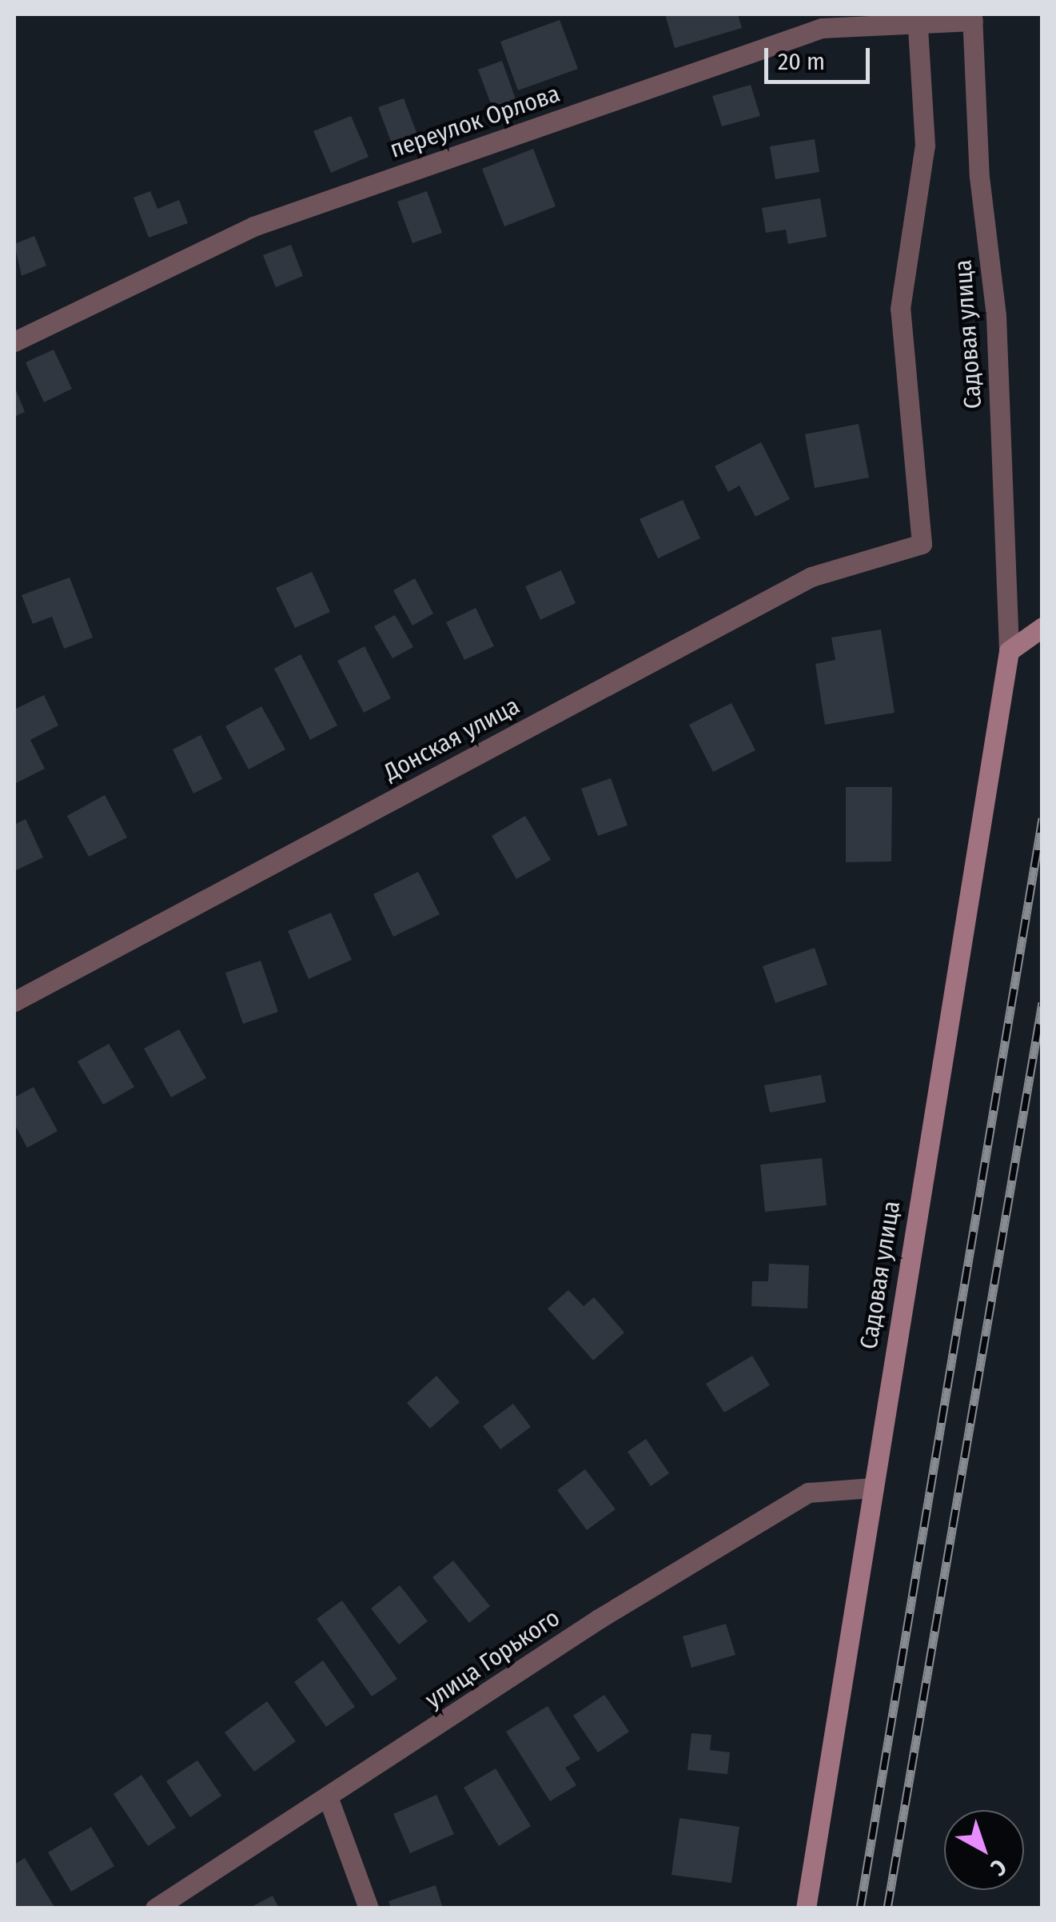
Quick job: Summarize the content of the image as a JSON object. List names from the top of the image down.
{
  "streets": {
    "street": [
      "переулок Орлова",
      "Садовая улица",
      "Донская улица",
      "улица Горького"
    ]
  },
  "crossings": [
    ["переулок Орлова", "Садовая улица"],
    ["переулок Орлова", "Донская улица"],
    ["Садовая улица", "улица Горького"]
  ],
  "scale_bar": "20 m",
  "north": "bottom right"
}
